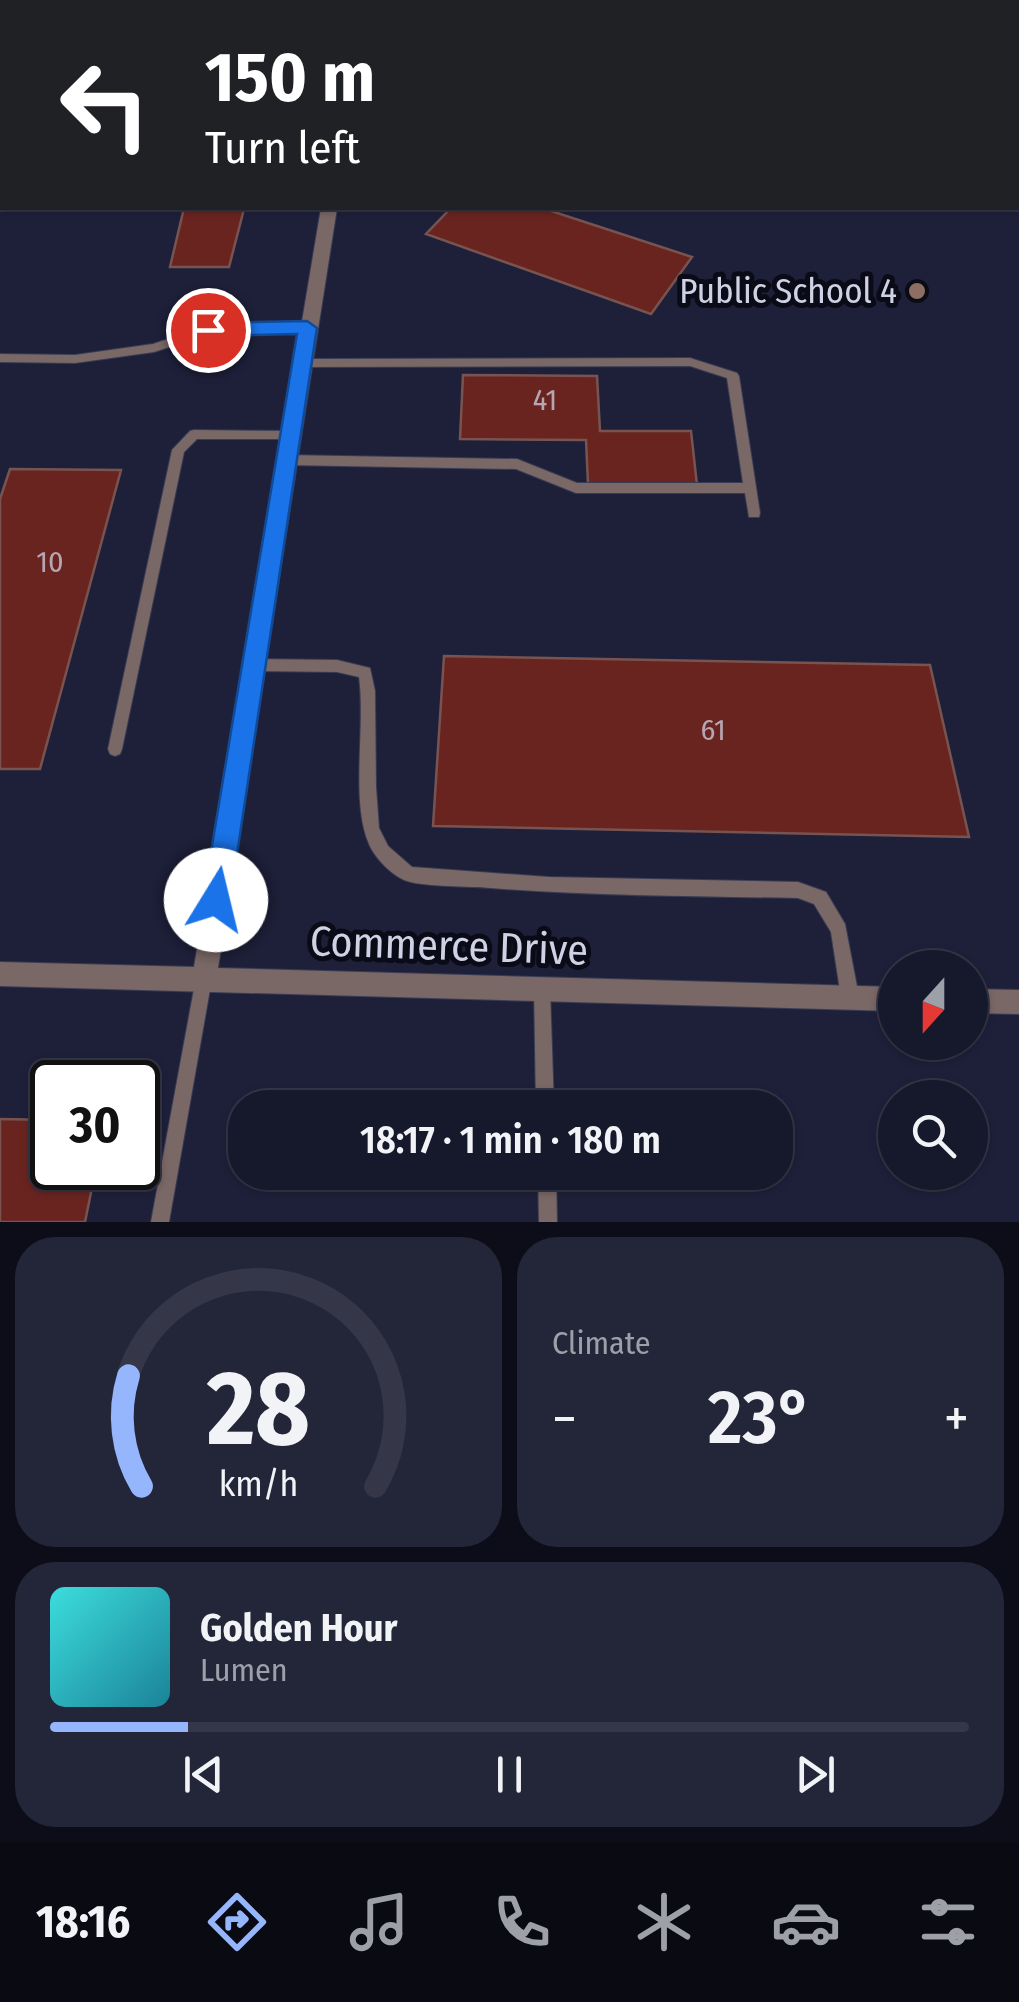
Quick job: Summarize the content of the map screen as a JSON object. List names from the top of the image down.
{
  "streets": {
    "street": ["Commerce Drive"]
  },
  "places": ["Public School 4"],
  "house_numbers": ["41", "10", "61"],
  "north": "bottom",
  "page": {
    "turn": ["150 m", "Turn left"],
    "limit": "30",
    "trip": "18:17 · 1 min · 180 m",
    "tile": "Climate",
    "heat": ["−", "23°", "+"],
    "song": ["Golden Hour", "Lumen"],
    "tabs": "18:16",
    "gauge": ["28", "km/h"]
  }
}
